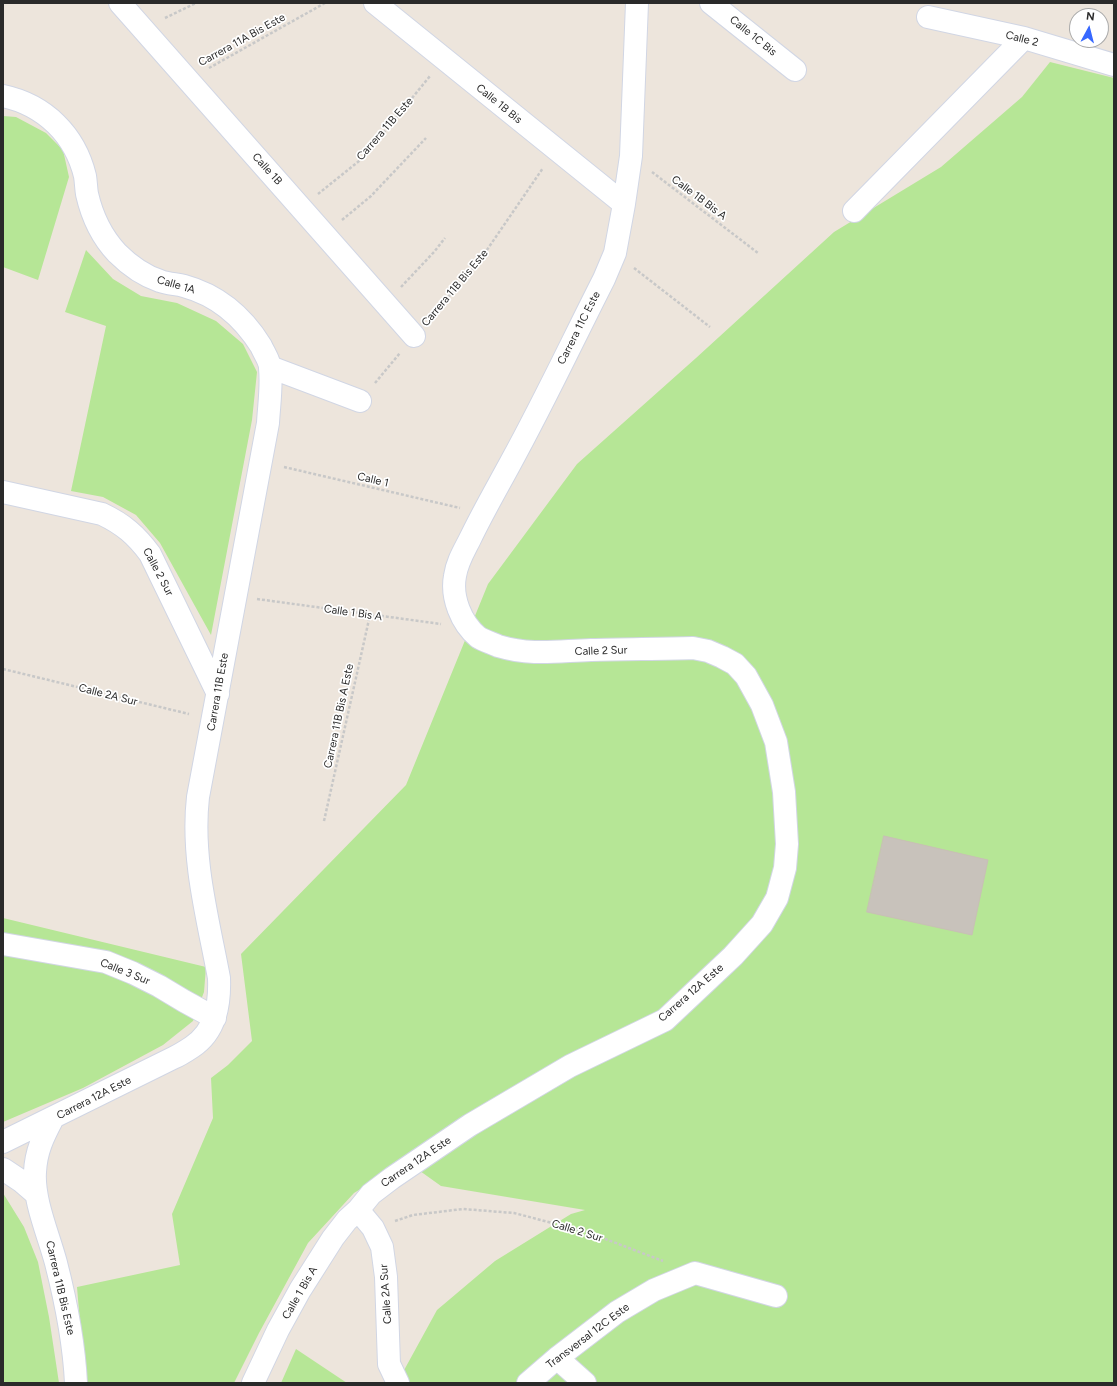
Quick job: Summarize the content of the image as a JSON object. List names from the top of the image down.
{
  "streets": {
    "street": [
      "Calle 1C Bis",
      "Calle 2",
      "Calle 1B Bis",
      "Carrera 11B Este",
      "Calle 1B",
      "Calle 1A",
      "Carrera 11B Bis Este",
      "Carrera 11C Este",
      "Calle 2 Sur",
      "Calle 1 Bis A",
      "Calle 2A Sur",
      "Calle 3 Sur",
      "Carrera 12A Este",
      "Transversal 12C Este"
    ],
    "path": [
      "Carrera 11A Bis Este",
      "Calle 1B Bis A",
      "Calle 1",
      "Carrera 11B Bis A Este"
    ]
  },
  "crossings": [
    ["Carrera 11A Bis Este", "Calle 1B"],
    ["Calle 1B Bis", "Carrera 11B Este"],
    ["Calle 1B Bis", "Carrera 11B Bis Este"],
    ["Calle 1B Bis", "Carrera 11C Este"],
    ["Carrera 11B Este", "Calle 1B"],
    ["Carrera 11B Este", "Calle 1A"],
    ["Carrera 11B Este", "Calle 1"],
    ["Carrera 11B Este", "Calle 2 Sur"],
    ["Carrera 11B Este", "Calle 1 Bis A"],
    ["Carrera 11B Este", "Calle 2A Sur"],
    ["Carrera 11B Este", "Calle 3 Sur"],
    ["Carrera 11B Este", "Carrera 12A Este"],
    ["Calle 1B", "Carrera 11B Bis Este"],
    ["Calle 1B Bis A", "Carrera 11C Este"],
    ["Carrera 11B Bis Este", "Carrera 12A Este"],
    ["Carrera 11C Este", "Calle 1"],
    ["Carrera 11C Este", "Calle 2 Sur"],
    ["Carrera 11C Este", "Calle 1 Bis A"],
    ["Calle 2 Sur", "Calle 1 Bis A"],
    ["Calle 2 Sur", "Calle 2A Sur"],
    ["Calle 2 Sur", "Carrera 12A Este"],
    ["Calle 2 Sur", "Transversal 12C Este"],
    ["Calle 1 Bis A", "Calle 2A Sur"],
    ["Calle 1 Bis A", "Carrera 11B Bis A Este"],
    ["Calle 1 Bis A", "Carrera 12A Este"],
    ["Calle 2A Sur", "Carrera 12A Este"],
    ["Calle 3 Sur", "Carrera 12A Este"]
  ],
  "north": "top"
}
